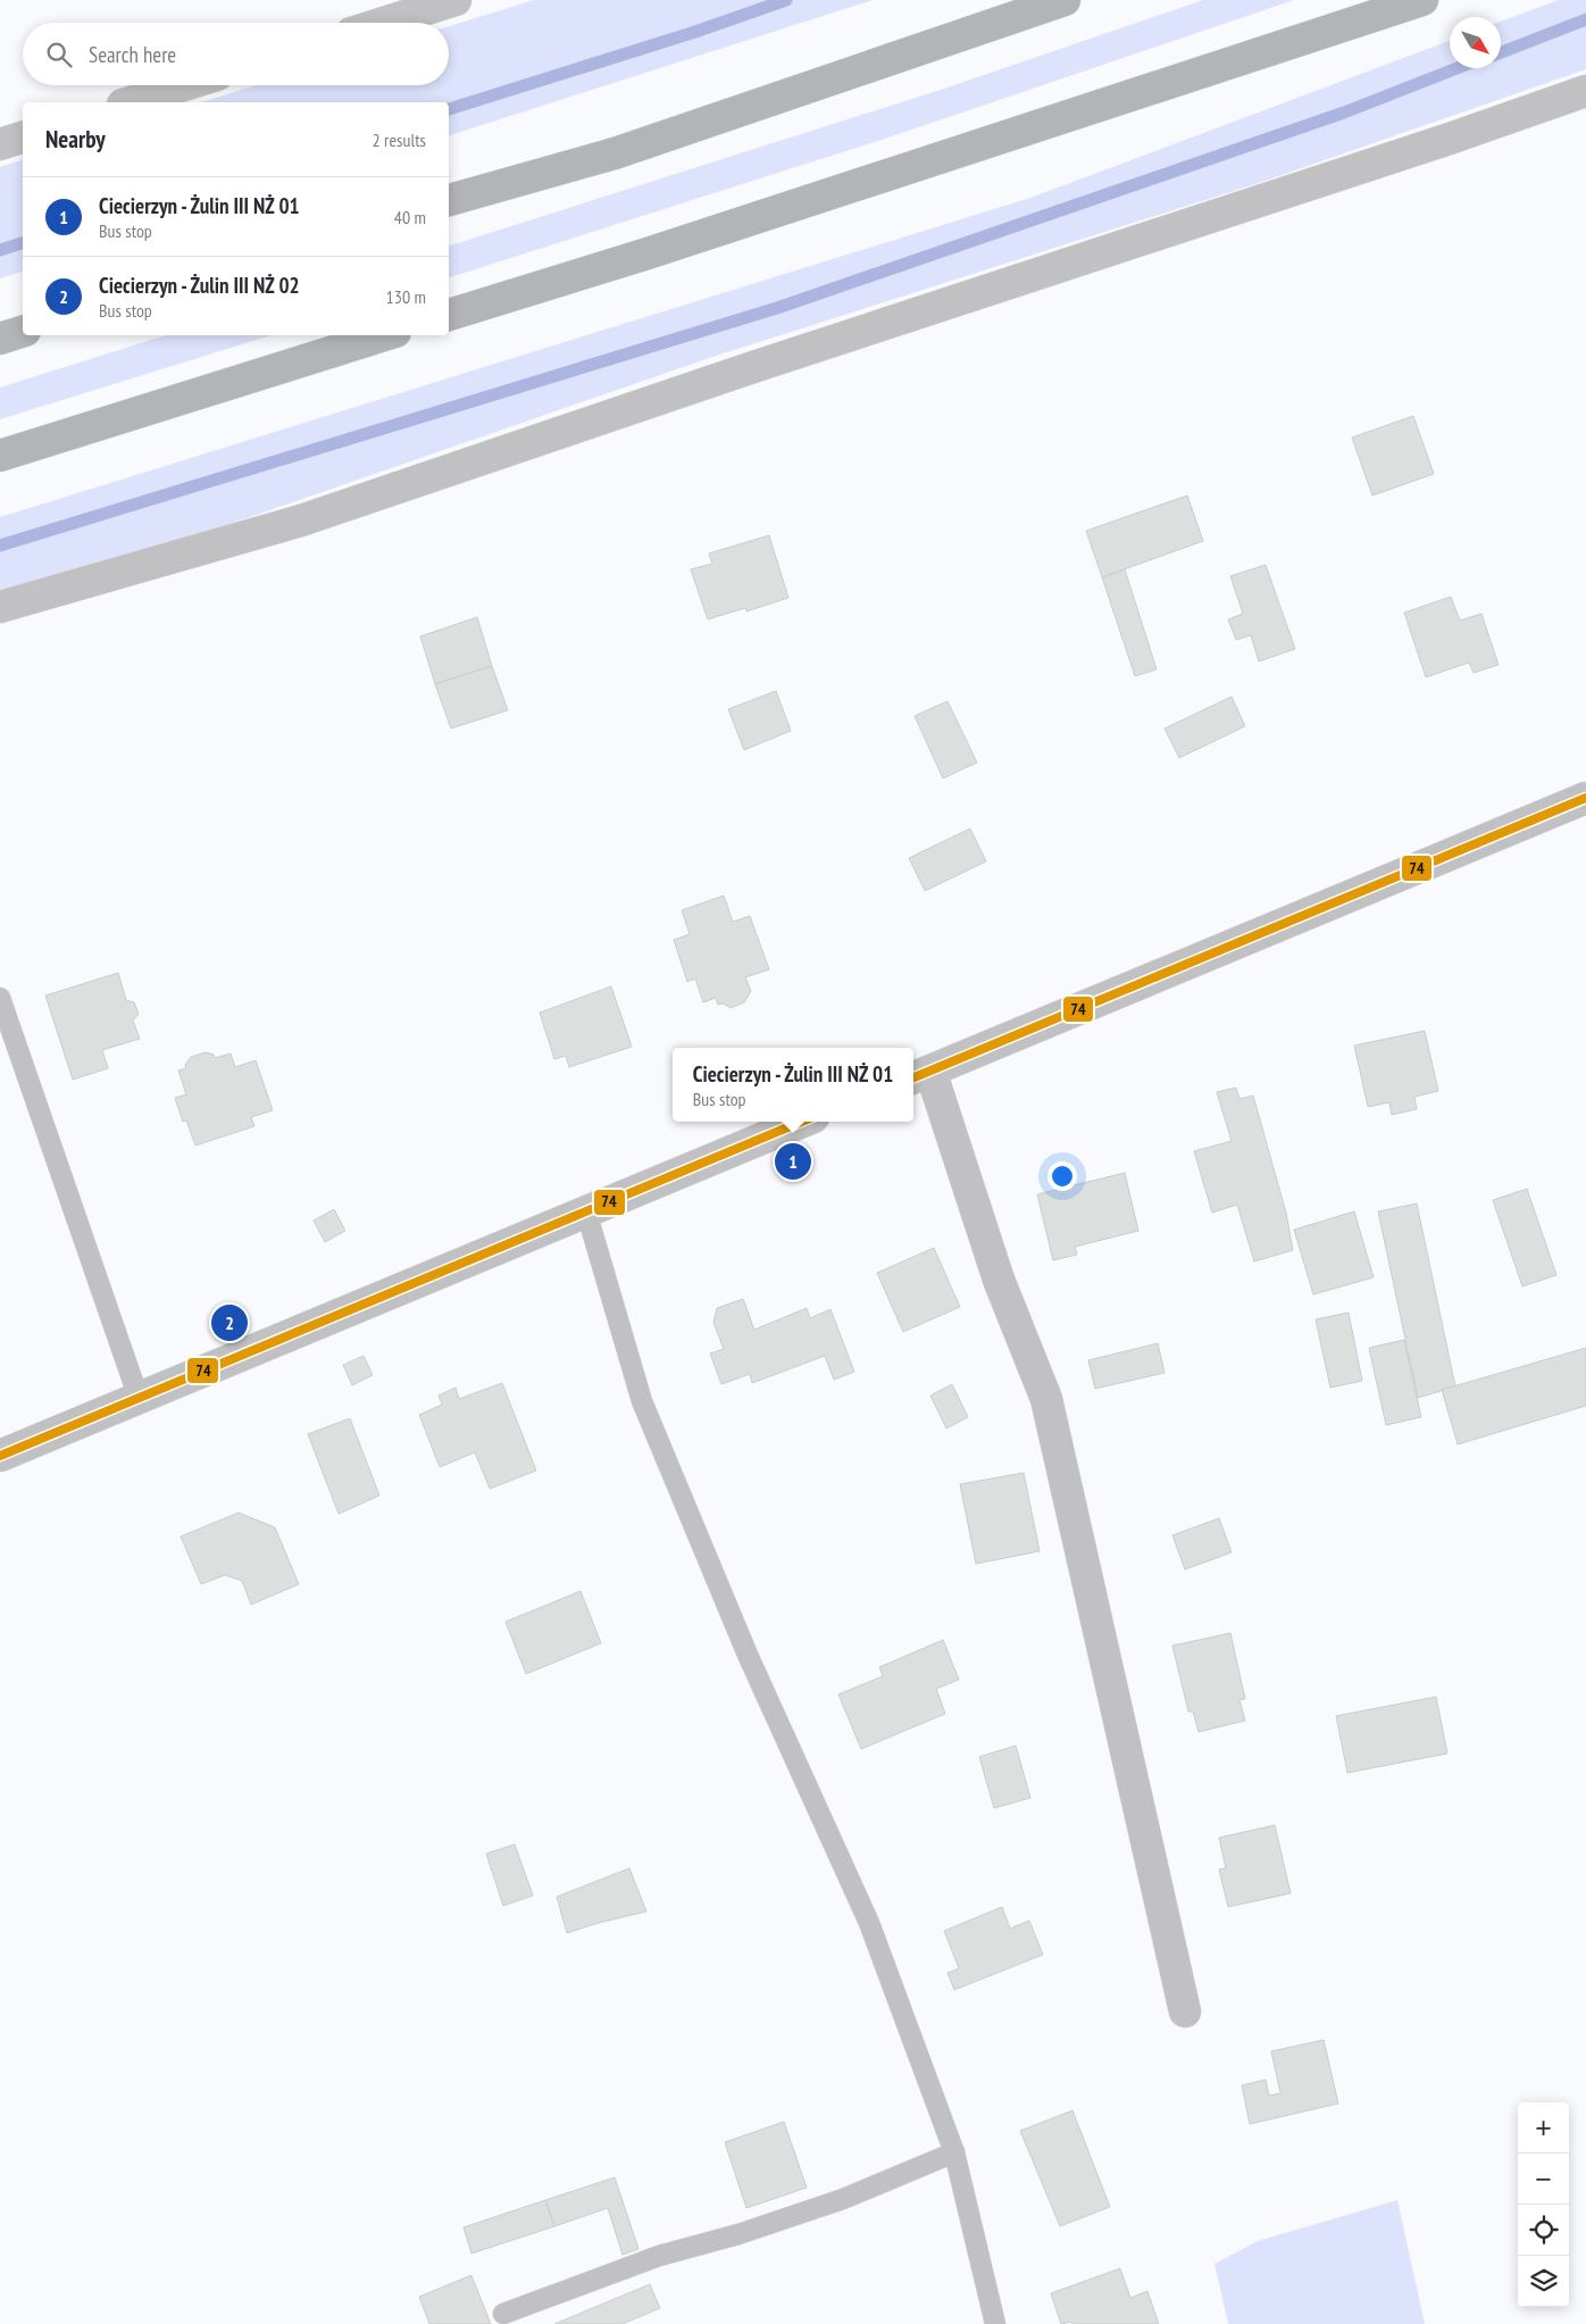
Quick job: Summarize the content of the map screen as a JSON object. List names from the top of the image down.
{
  "lines": ["transit line 74"],
  "north": "bottom right",
  "page": {
    "search": "Search here",
    "heading": ["Nearby", "2 results"],
    "list": [
      {
        "mark": "1",
        "name": "Ciecierzyn - Żulin III NŻ 01",
        "note": "Bus stop",
        "value": "40 m"
      },
      {
        "mark": "2",
        "name": "Ciecierzyn - Żulin III NŻ 02",
        "note": "Bus stop",
        "value": "130 m"
      }
    ],
    "popup": ["Ciecierzyn - Żulin III NŻ 01", "Bus stop"],
    "pins": ["1", "2"],
    "map_buttons": ["+", "−"]
  }
}
